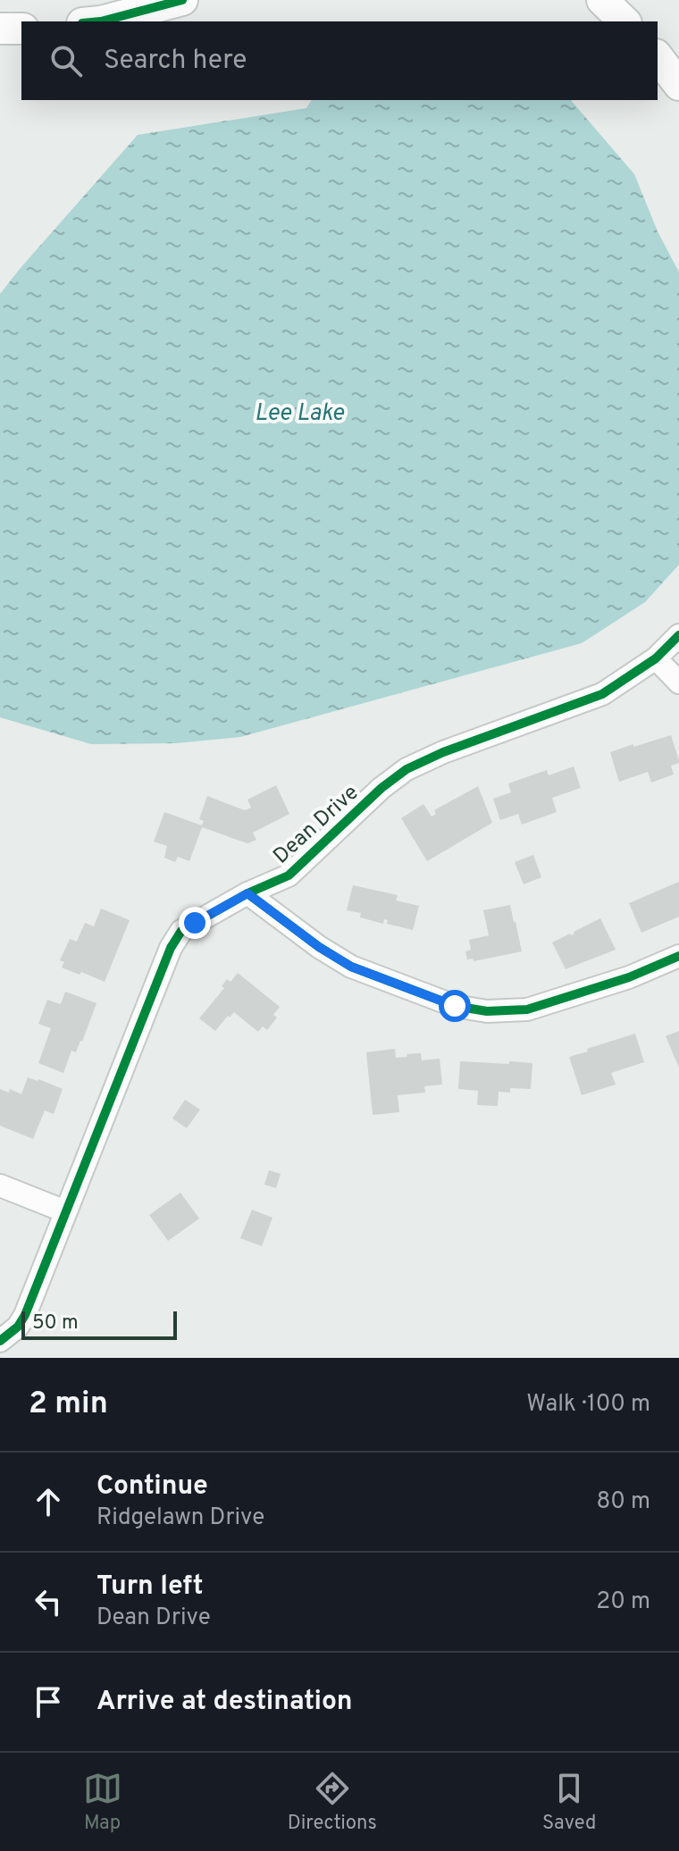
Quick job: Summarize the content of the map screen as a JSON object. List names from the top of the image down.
{
  "streets": {
    "street": ["Dean Drive"]
  },
  "water": ["Lee Lake"],
  "scale_bar": "50 m",
  "page": {
    "search": "Search here",
    "scale": "50 m",
    "heading": ["2 min", "Walk · 100 m"],
    "list": [
      ["Continue", "Ridgelawn Drive", "80 m"],
      ["Turn left", "Dean Drive", "20 m"],
      "Arrive at destination"
    ],
    "nav": ["Map", "Directions", "Saved"]
  }
}
